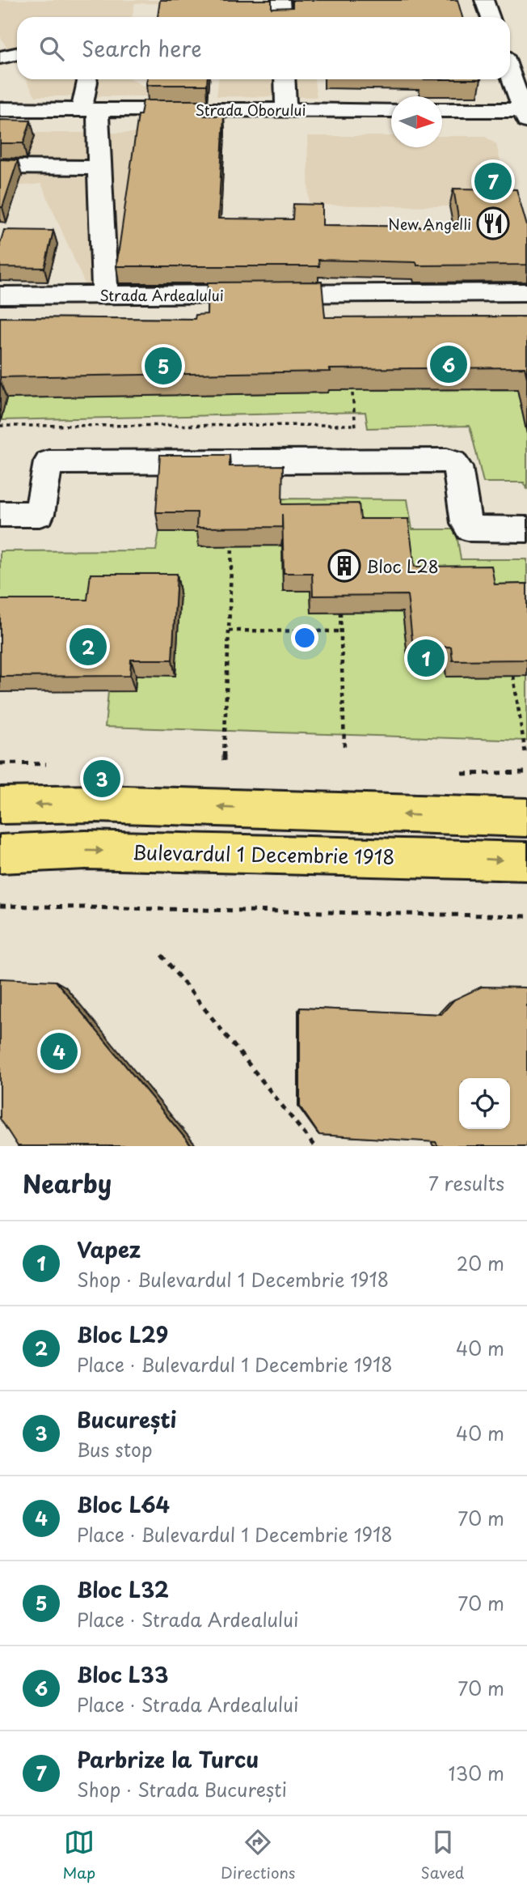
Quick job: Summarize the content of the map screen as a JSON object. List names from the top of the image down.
{
  "streets": {
    "main road": ["Bulevardul 1 Decembrie 1918"],
    "street": ["Strada Oborului", "Strada Ardealului"]
  },
  "places": {
    "restaurant": ["New Angelli"],
    "building": ["Bloc L28"]
  },
  "north": "right",
  "page": {
    "search": "Search here",
    "pins": [
      "7",
      "6",
      "5",
      "2",
      "1",
      "3",
      "4"
    ],
    "heading": ["Nearby", "7 results"],
    "list": [
      {
        "mark": "1",
        "name": "Vapez",
        "note": "Shop · Bulevardul 1 Decembrie 1918",
        "value": "20 m"
      },
      {
        "mark": "2",
        "name": "Bloc L29",
        "note": "Place · Bulevardul 1 Decembrie 1918",
        "value": "40 m"
      },
      {
        "mark": "3",
        "name": "București",
        "note": "Bus stop",
        "value": "40 m"
      },
      {
        "mark": "4",
        "name": "Bloc L64",
        "note": "Place · Bulevardul 1 Decembrie 1918",
        "value": "70 m"
      },
      {
        "mark": "5",
        "name": "Bloc L32",
        "note": "Place · Strada Ardealului",
        "value": "70 m"
      },
      {
        "mark": "6",
        "name": "Bloc L33",
        "note": "Place · Strada Ardealului",
        "value": "70 m"
      },
      {
        "mark": "7",
        "name": "Parbrize la Turcu",
        "note": "Shop · Strada București",
        "value": "130 m"
      }
    ],
    "nav": ["Map", "Directions", "Saved"]
  }
}
